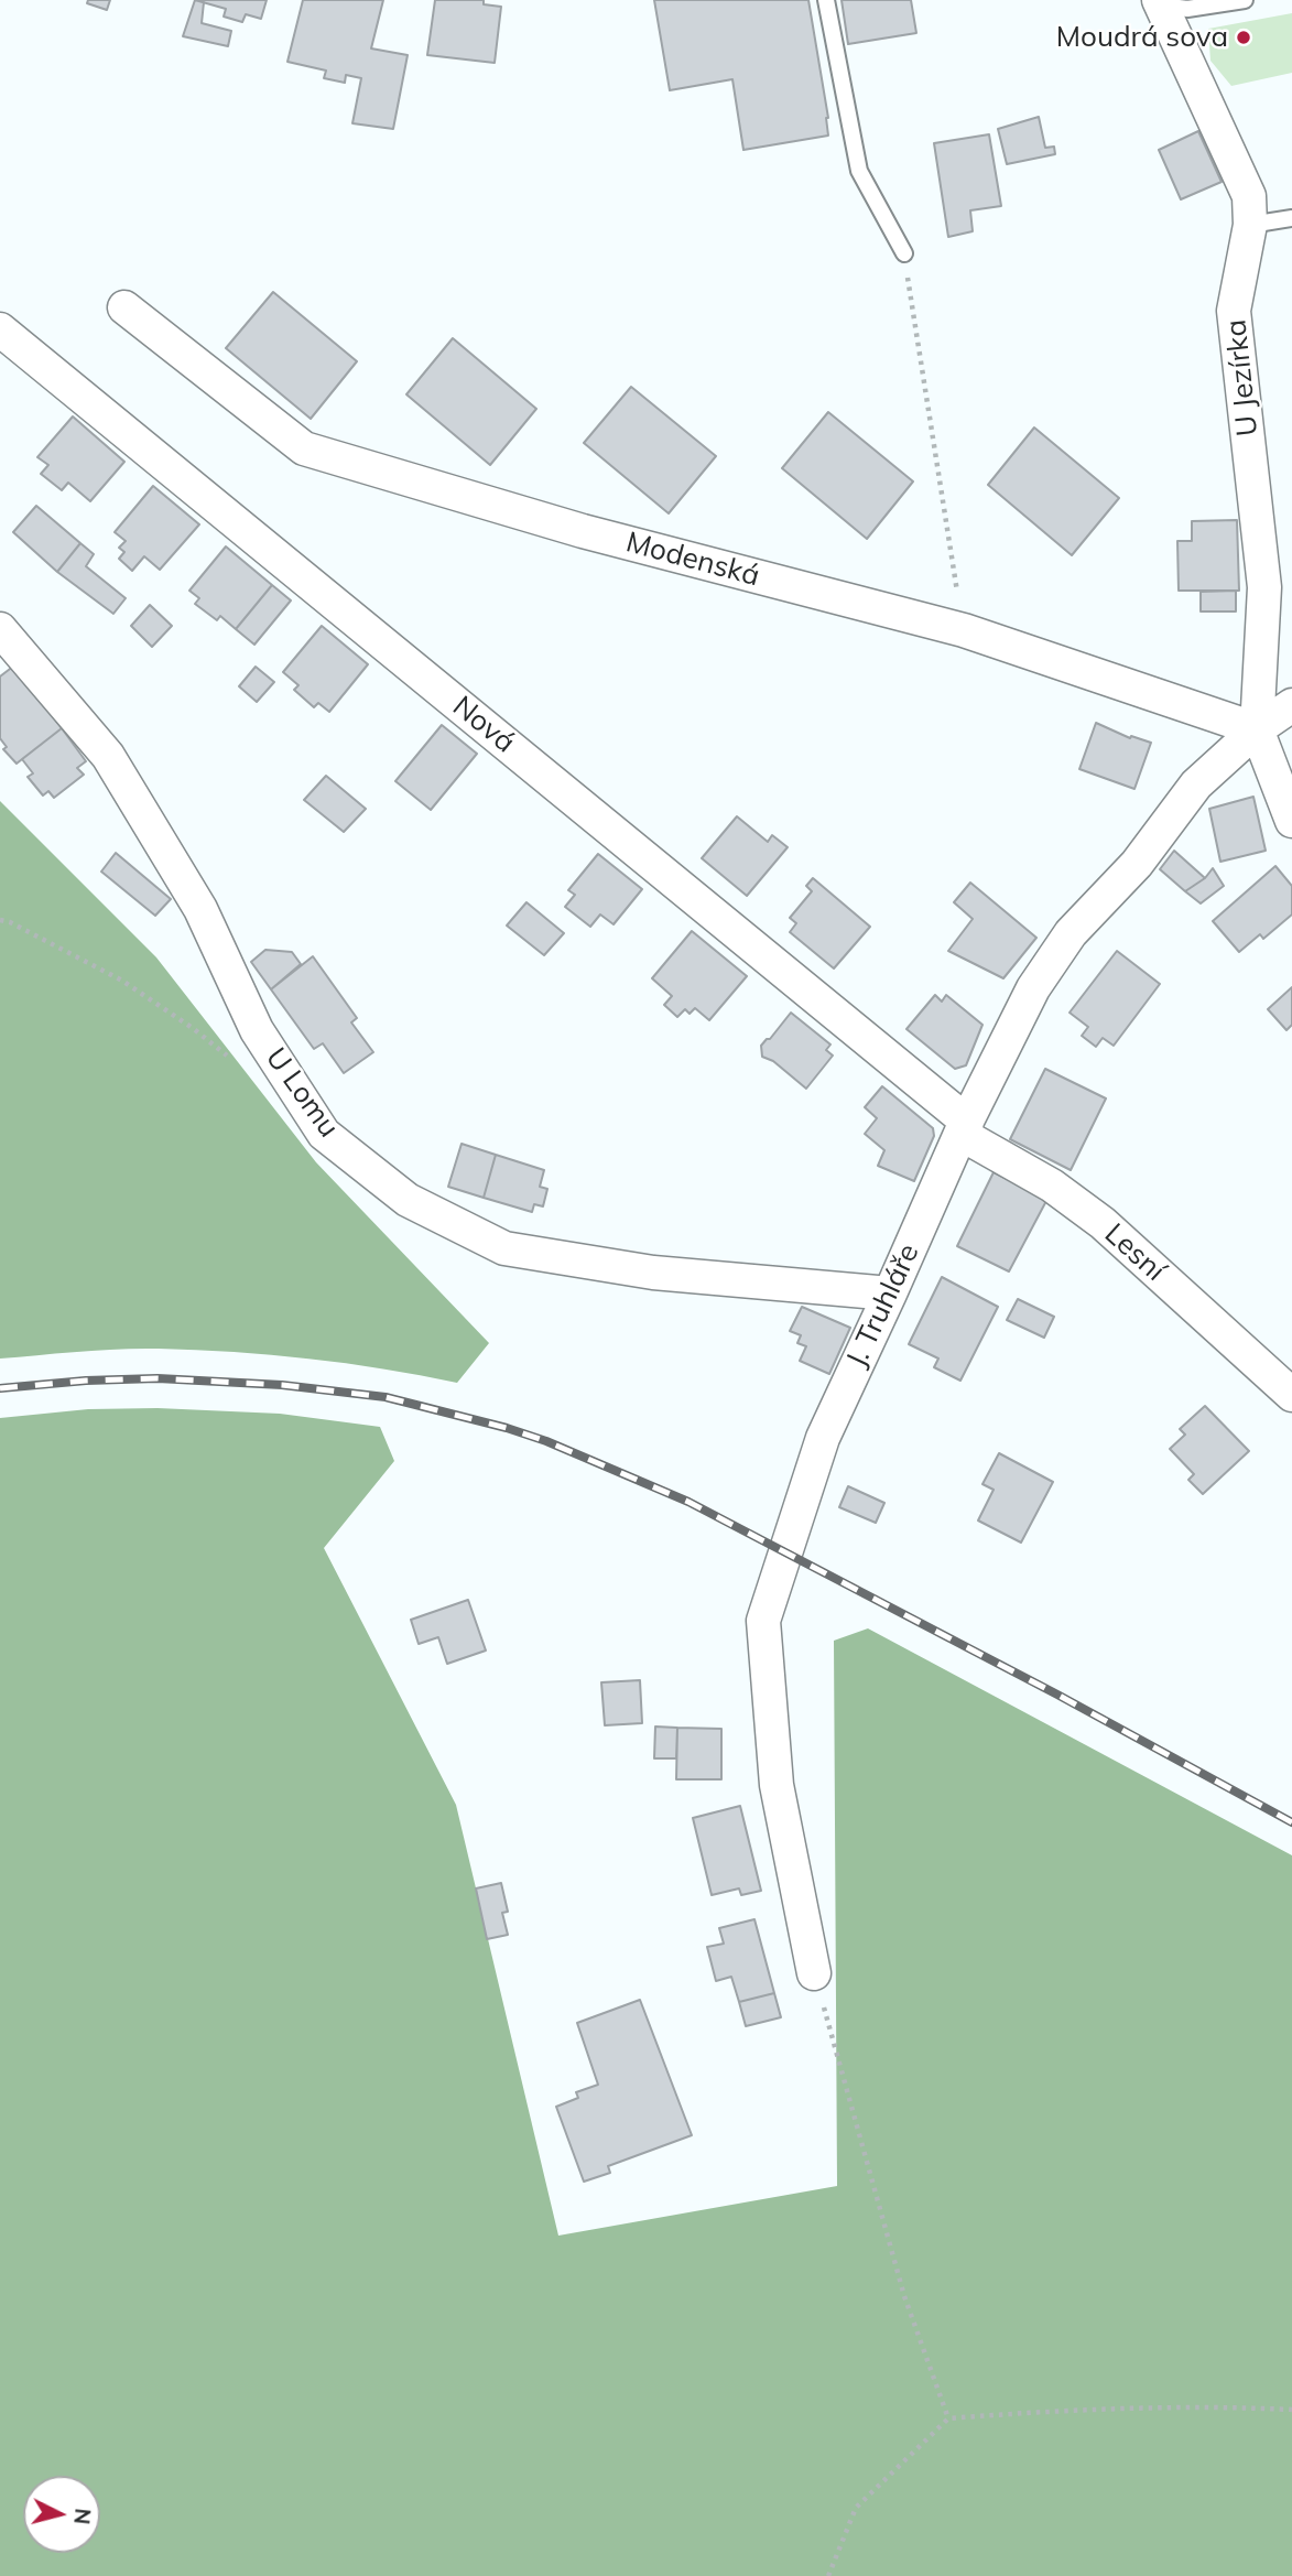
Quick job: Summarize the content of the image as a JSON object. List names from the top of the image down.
{
  "streets": {
    "street": [
      "U Jezírka",
      "Modenská",
      "Nová",
      "U Lomu",
      "Lesní",
      "J. Truhláře"
    ]
  },
  "crossings": [
    ["U Jezírka", "Modenská"],
    ["U Jezírka", "J. Truhláře"],
    ["Modenská", "J. Truhláře"],
    ["Nová", "Lesní"],
    ["Nová", "J. Truhláře"],
    ["U Lomu", "J. Truhláře"],
    ["Lesní", "J. Truhláře"]
  ],
  "places": ["Moudrá sova"],
  "north": "right"
}
